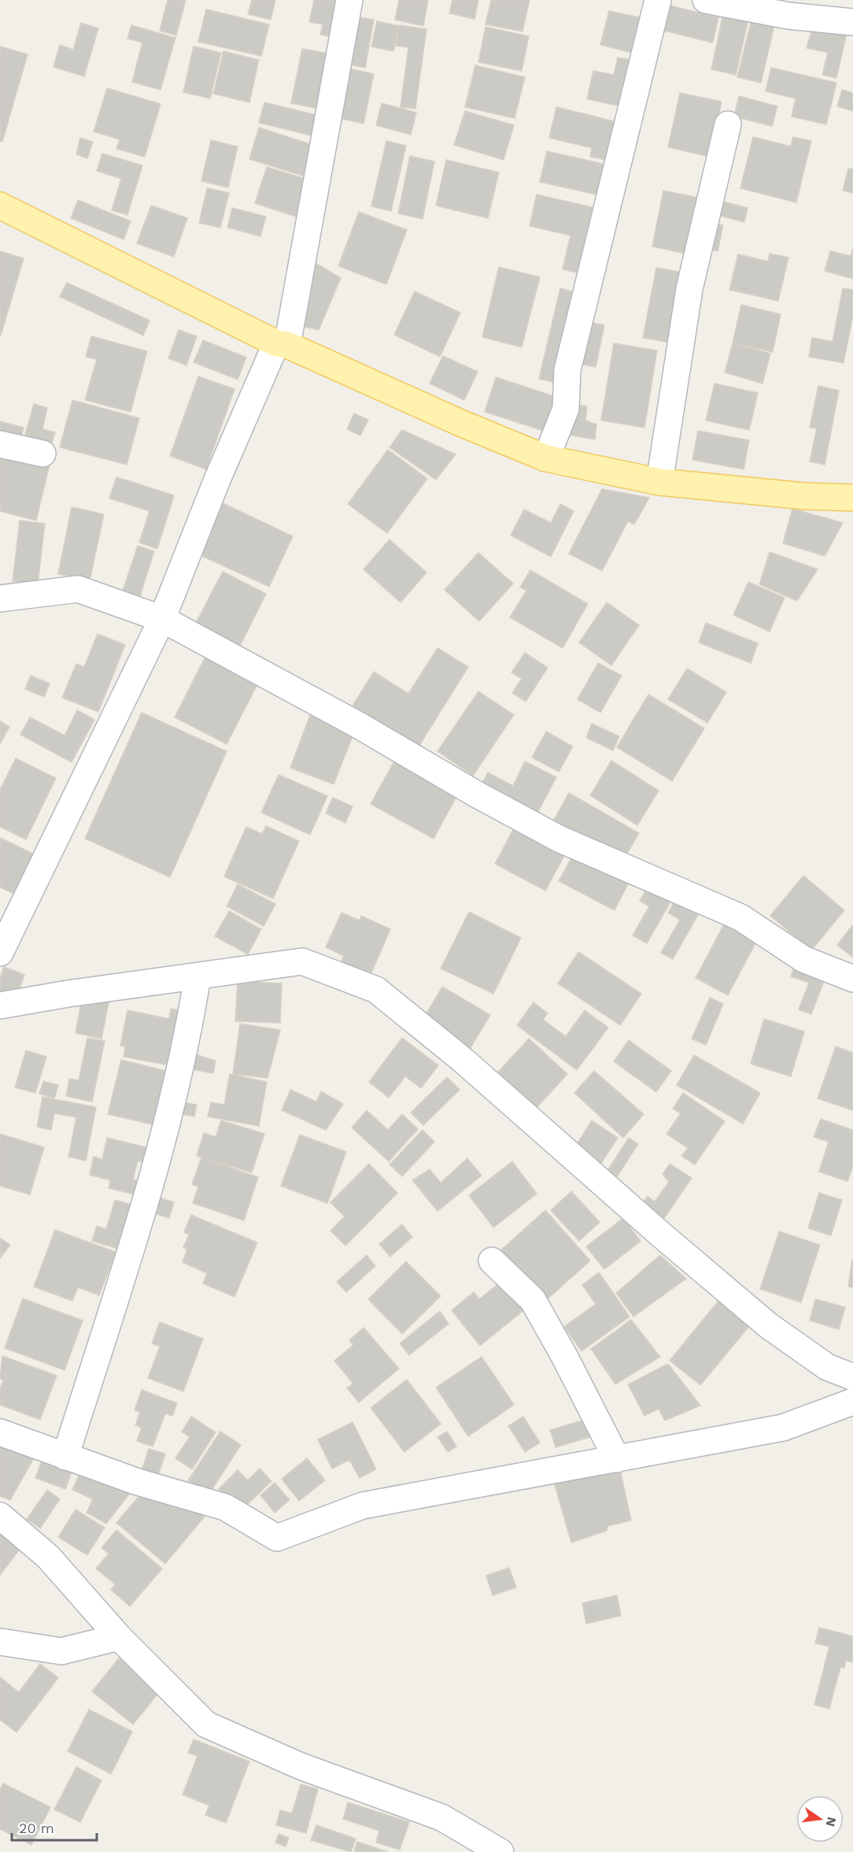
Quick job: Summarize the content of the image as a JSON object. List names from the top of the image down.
{
  "scale_bar": "20 m",
  "north": "right"
}
